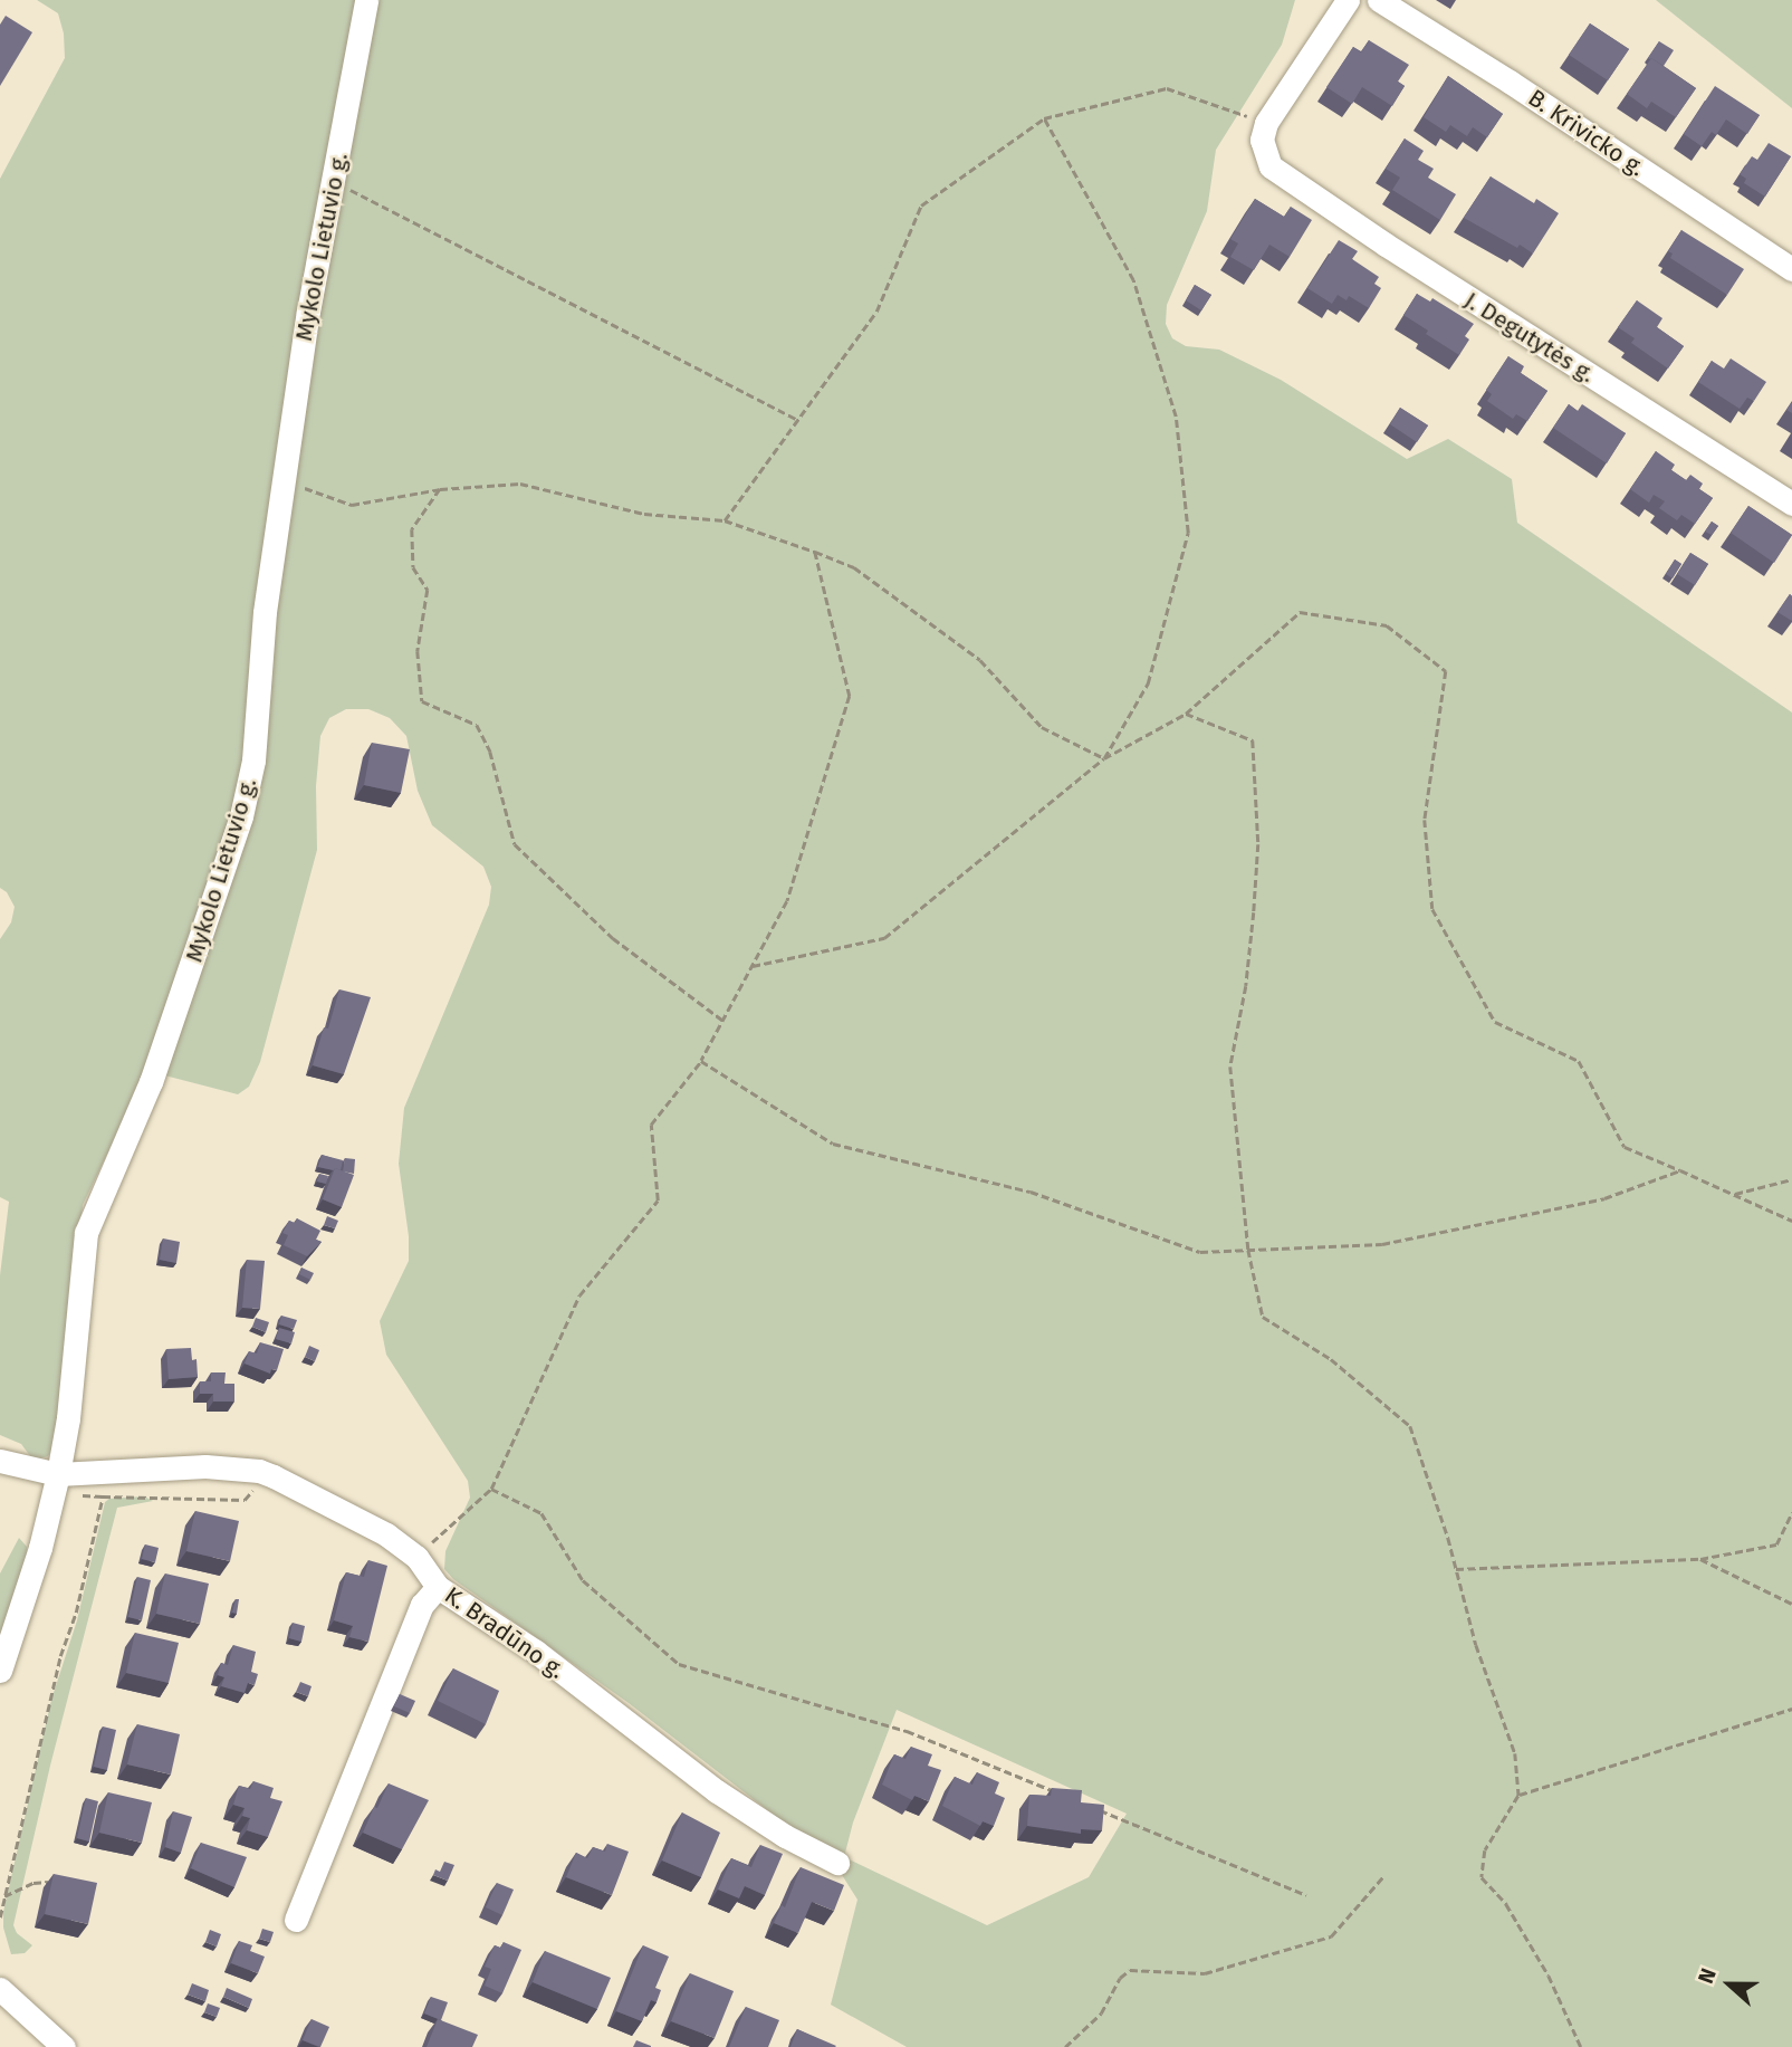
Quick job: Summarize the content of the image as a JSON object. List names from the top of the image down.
{
  "streets": {
    "street": [
      "B. Krivicko g.",
      "Mykolo Lietuvio g.",
      "J. Degutytės g.",
      "K. Bradūno g."
    ]
  },
  "crossings": [
    ["Mykolo Lietuvio g.", "K. Bradūno g."]
  ],
  "north": "left"
}
